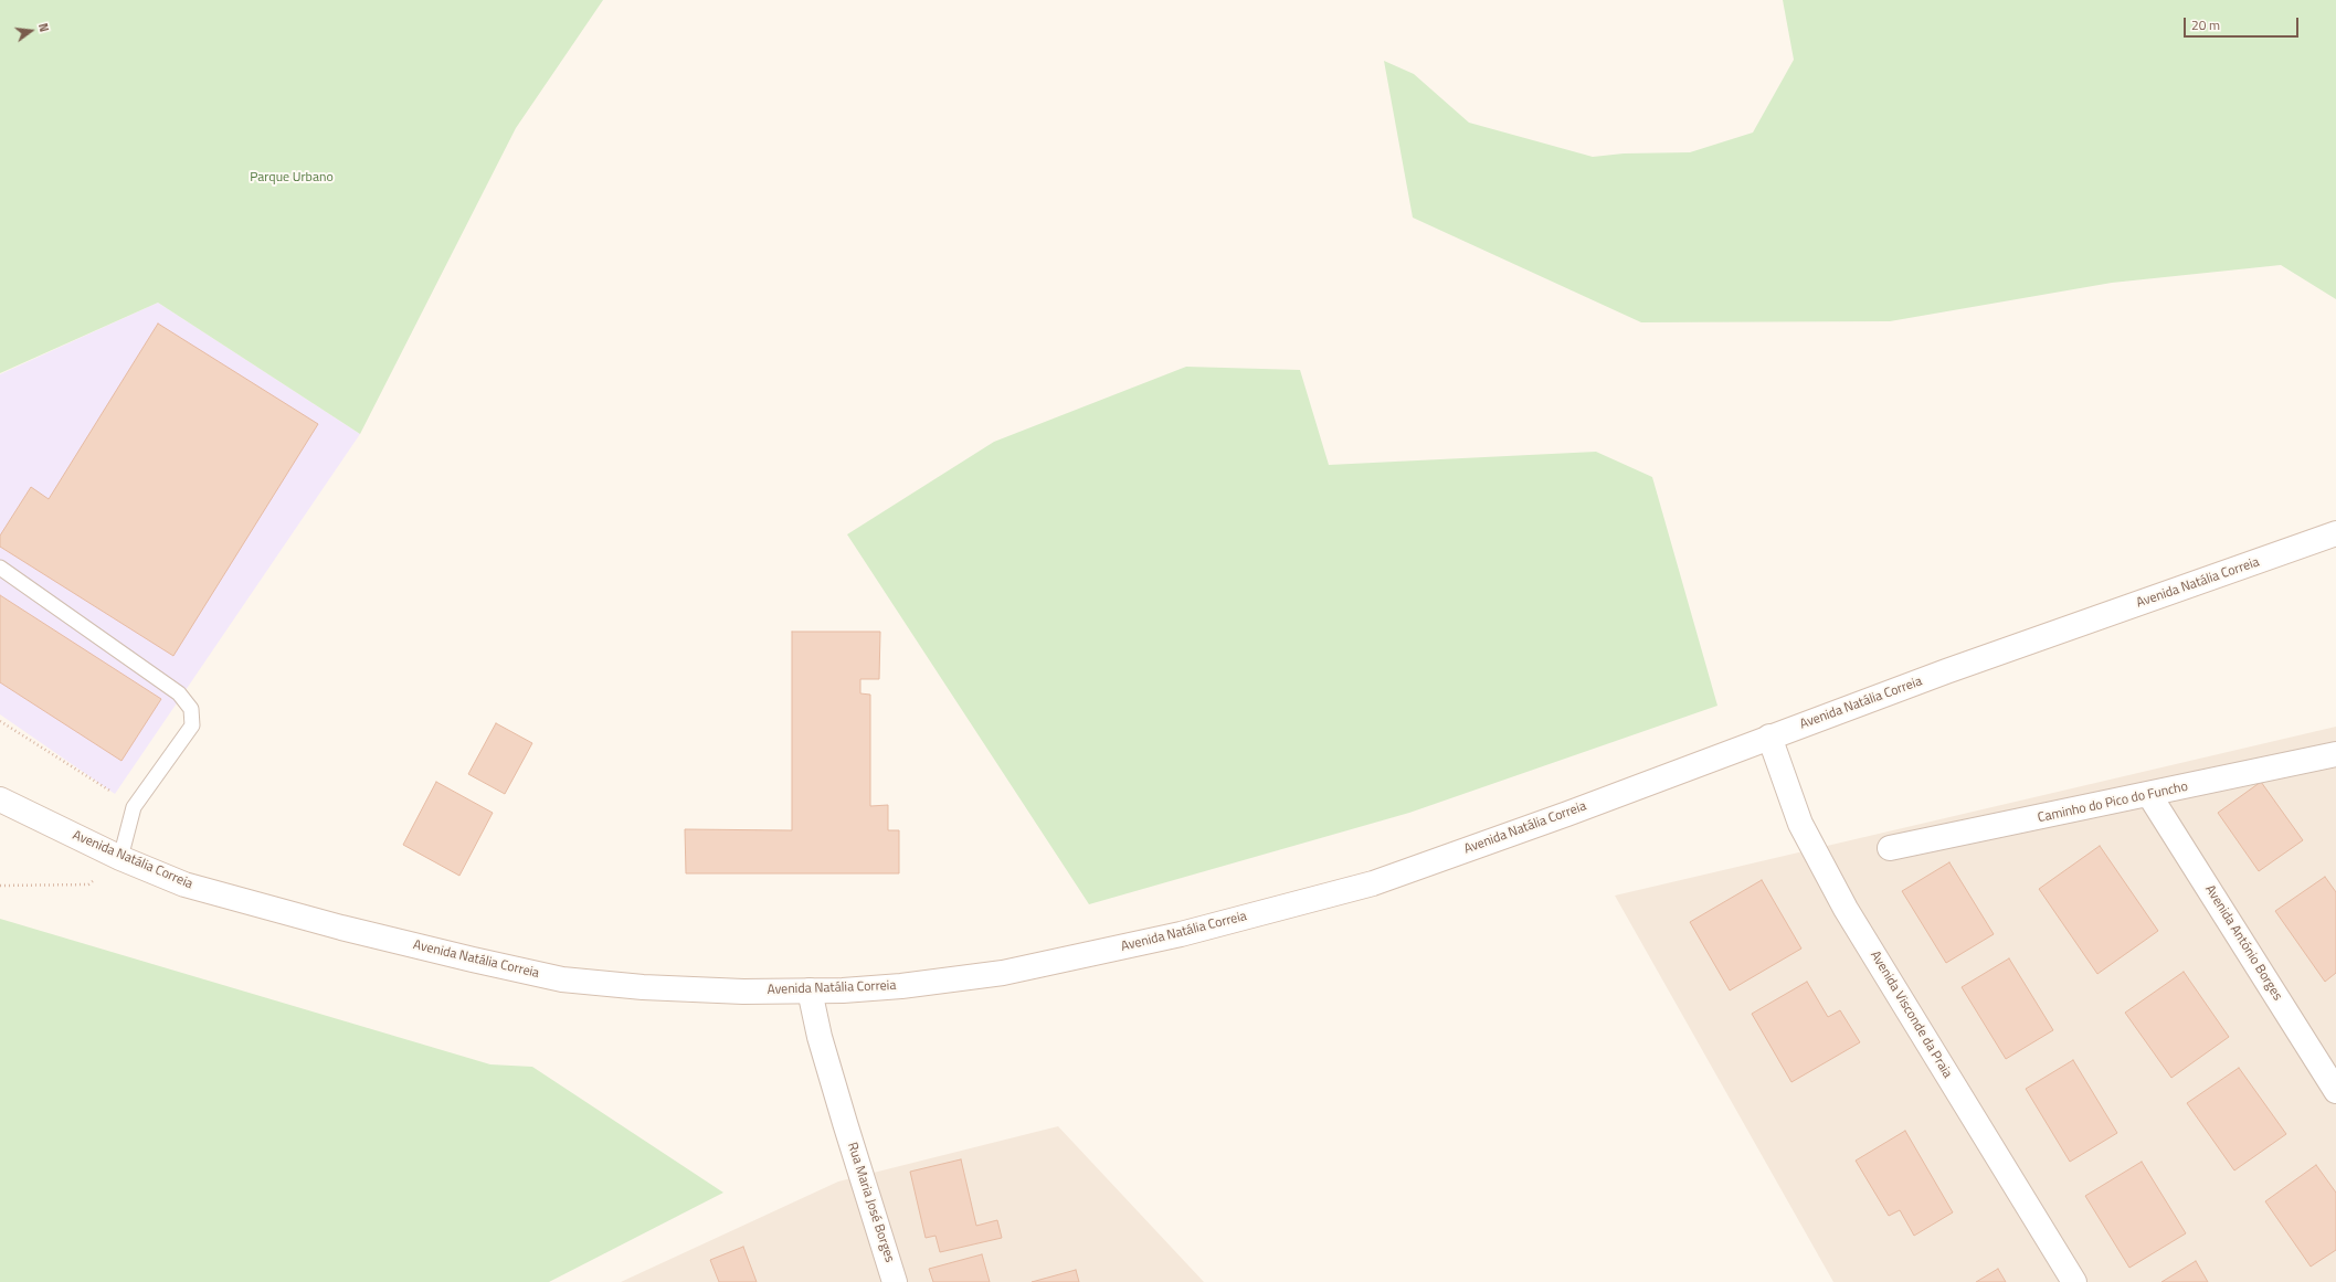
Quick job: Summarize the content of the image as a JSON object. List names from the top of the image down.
{
  "streets": {
    "street": [
      "Avenida Natália Correia",
      "Caminho do Pico do Funcho",
      "Avenida António Borges",
      "Avenida Visconde da Praia",
      "Rua Maria José Borges"
    ]
  },
  "crossings": [
    ["Avenida Natália Correia", "Avenida Visconde da Praia"],
    ["Avenida Natália Correia", "Rua Maria José Borges"],
    ["Caminho do Pico do Funcho", "Avenida António Borges"]
  ],
  "parks": ["Parque Urbano"],
  "scale_bar": "20 m",
  "north": "right"
}
